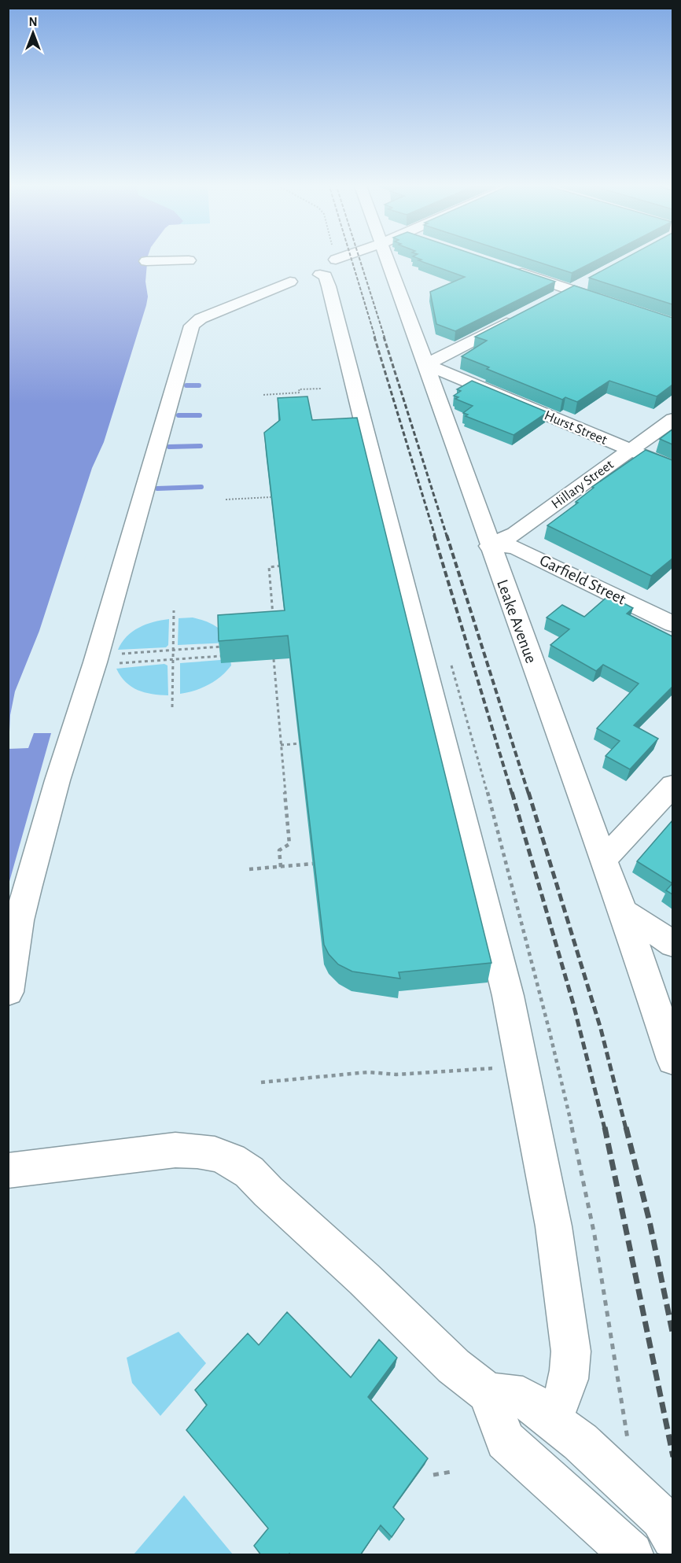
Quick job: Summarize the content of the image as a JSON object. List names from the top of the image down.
{
  "streets": {
    "street": [
      "Hurst Street",
      "Hillary Street",
      "Garfield Street",
      "Leake Avenue"
    ]
  },
  "crossings": [
    ["Hurst Street", "Hillary Street"],
    ["Hurst Street", "Leake Avenue"],
    ["Hillary Street", "Garfield Street"],
    ["Hillary Street", "Leake Avenue"],
    ["Garfield Street", "Leake Avenue"]
  ],
  "north": "top"
}
